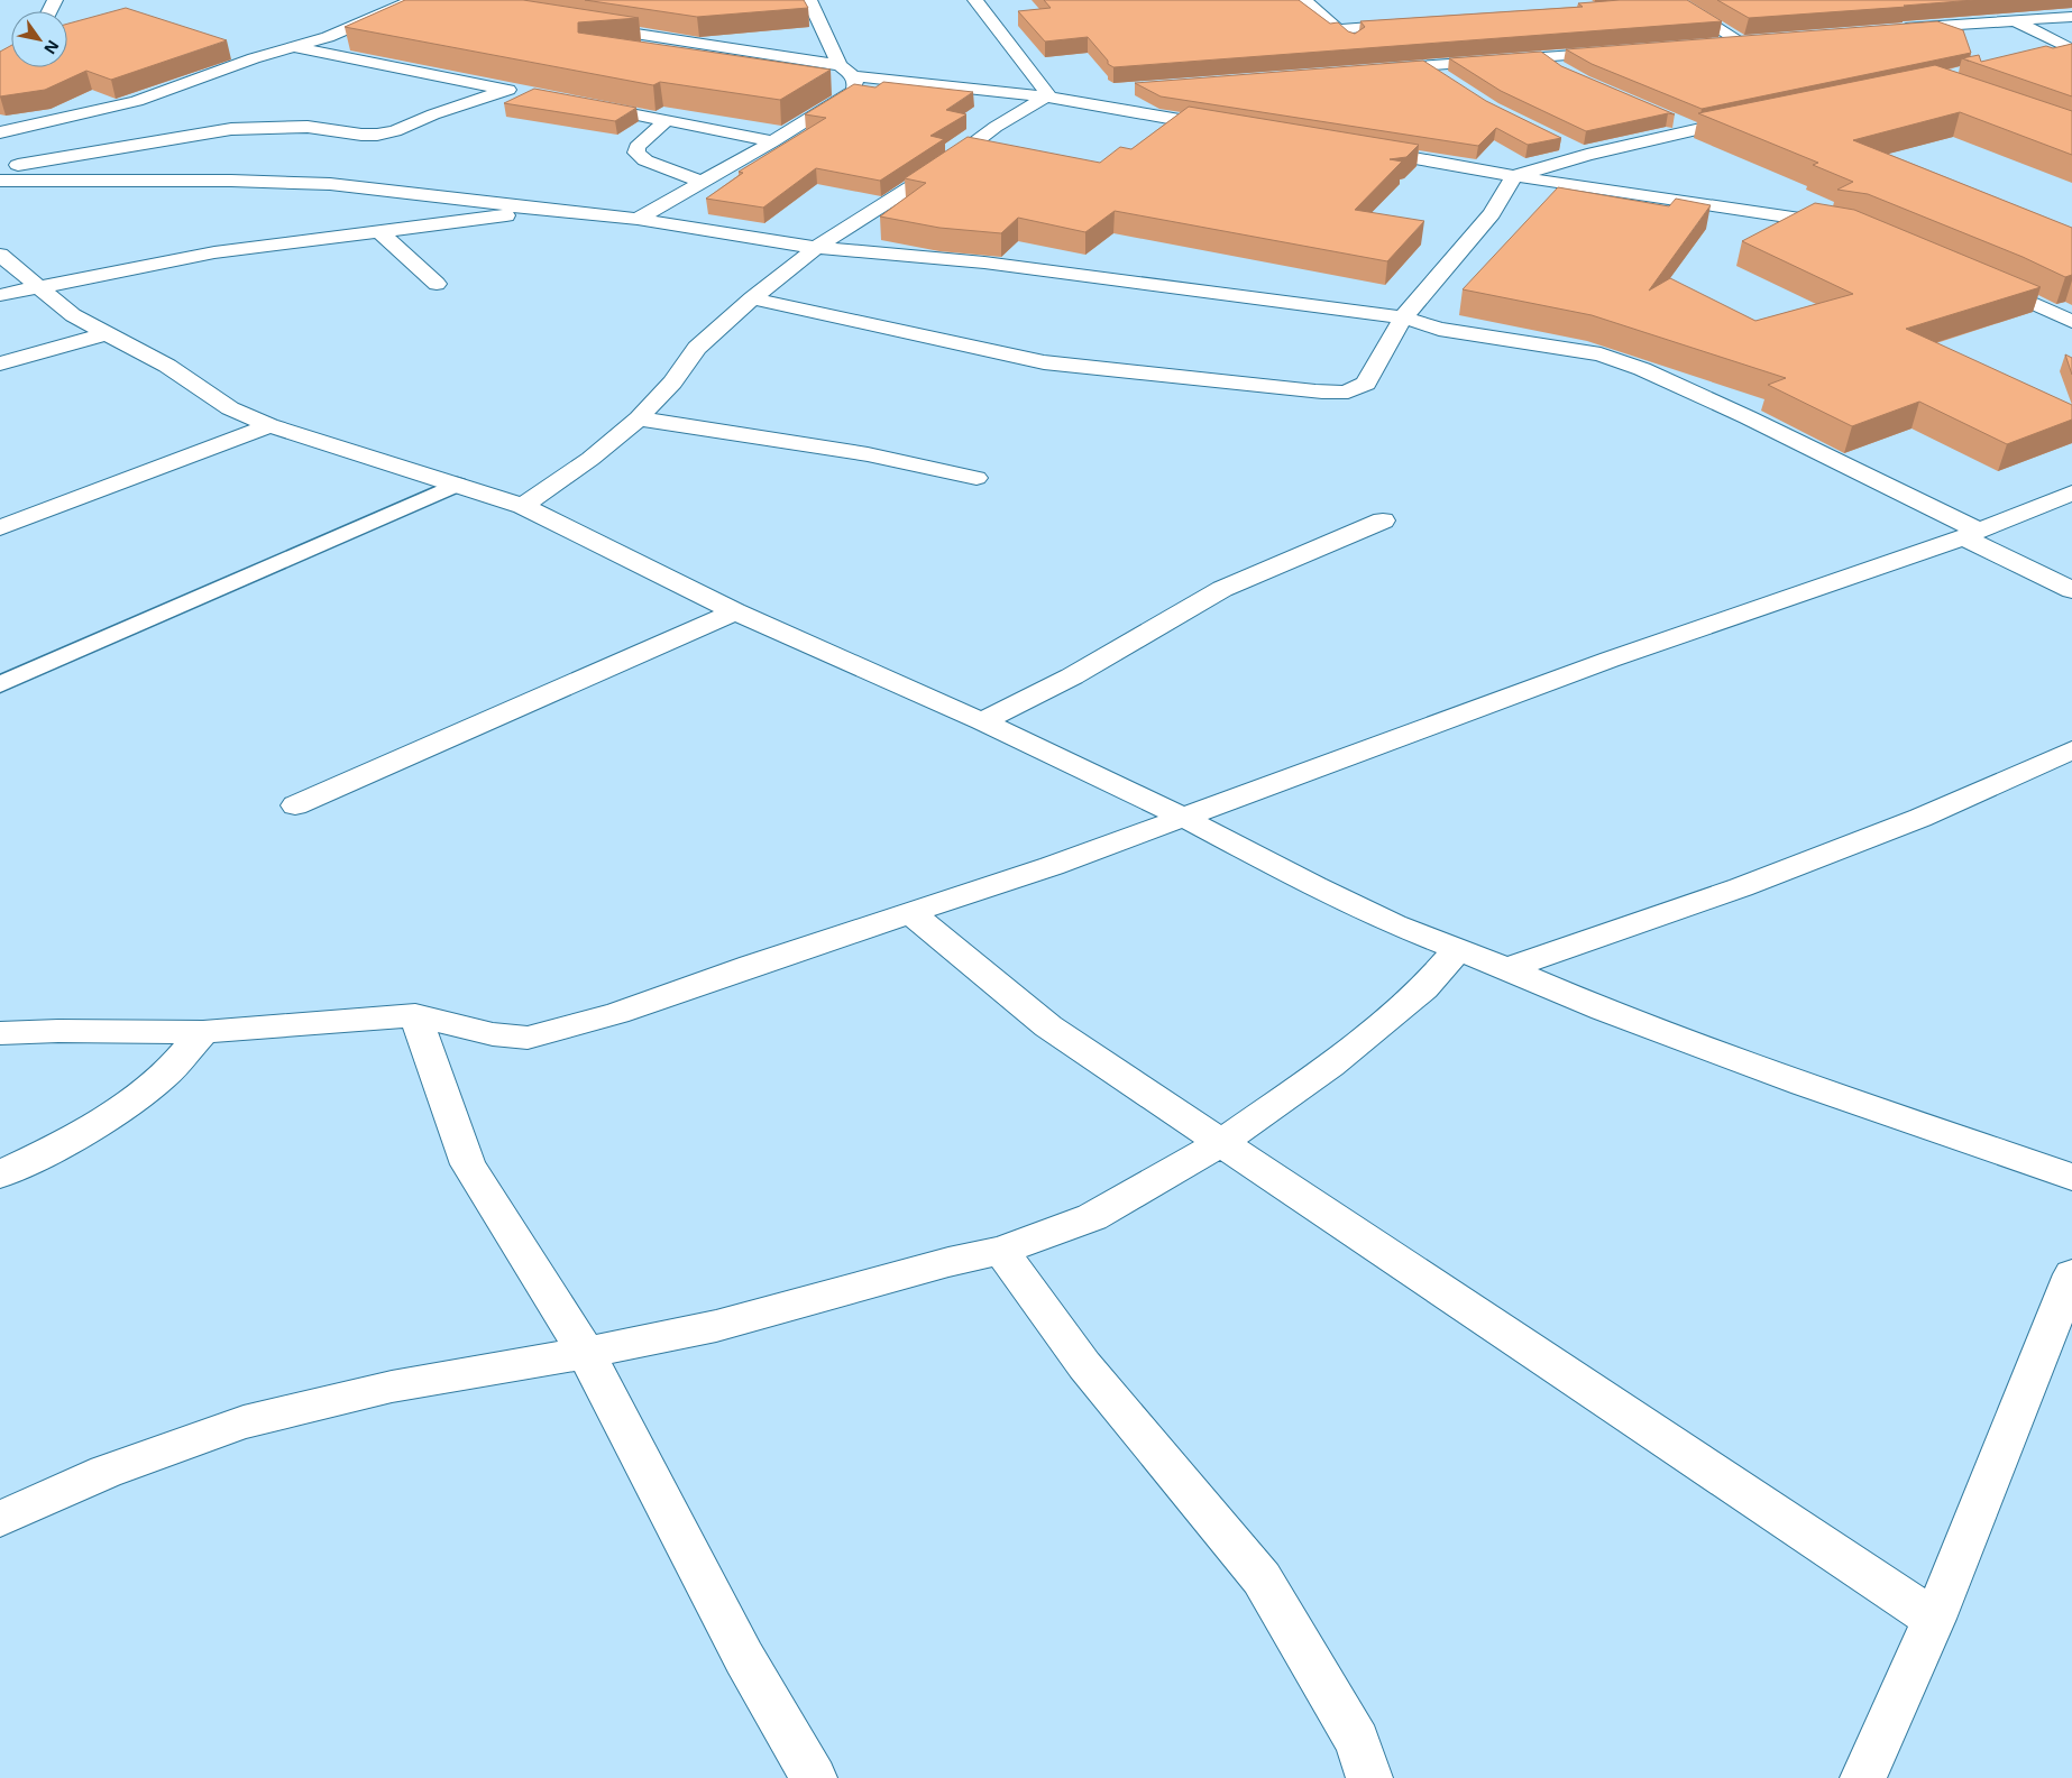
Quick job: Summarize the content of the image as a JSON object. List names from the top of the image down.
{
  "north": "bottom right"
}
